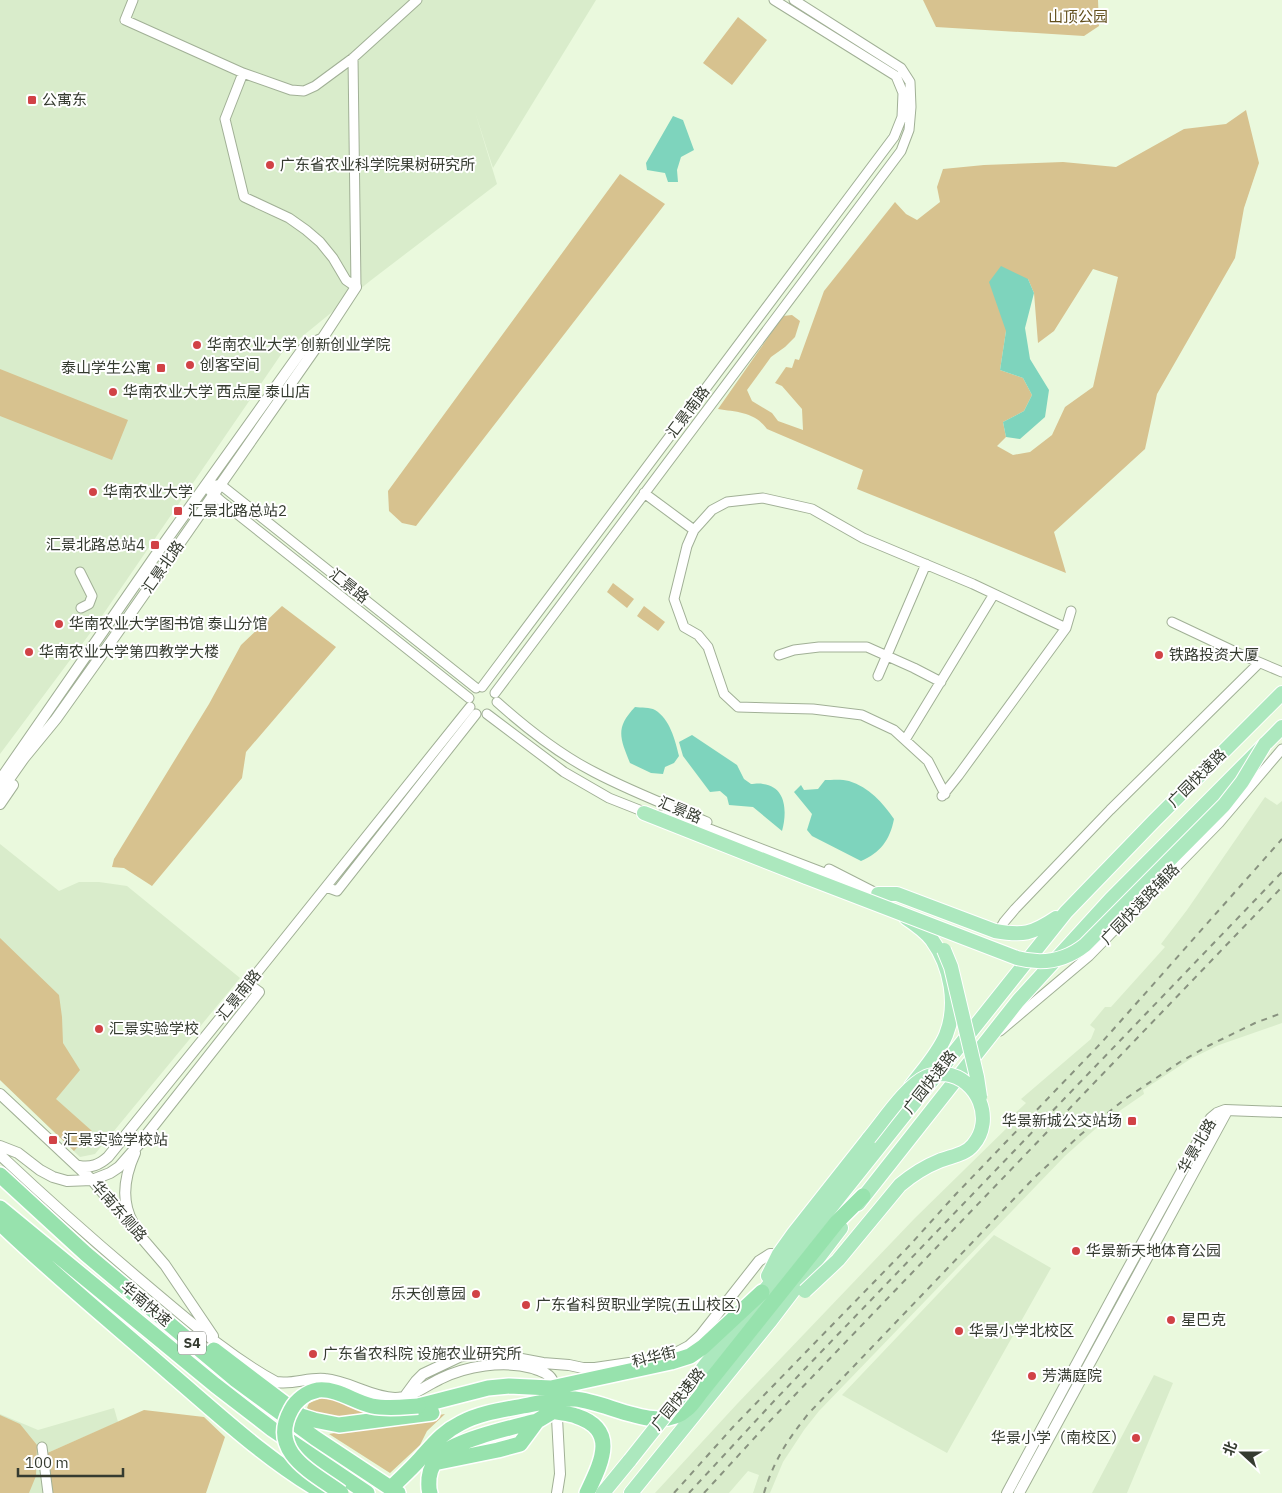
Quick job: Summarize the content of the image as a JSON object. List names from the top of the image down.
{
  "streets": {
    "highway": ["广园快速路", "华南快速", "S4"],
    "street": [
      "汇景南路",
      "汇景北路",
      "汇景路",
      "广园快速路辅路",
      "华景北路",
      "华南东侧路",
      "科华街"
    ]
  },
  "crossings": [
    ["汇景南路", "汇景路"],
    ["汇景南路", "华南东侧路"],
    ["汇景北路", "汇景路"],
    ["广园快速路", "广园快速路辅路"],
    ["华南东侧路", "科华街"]
  ],
  "parks": ["山顶公园"],
  "places": {
    "transit": [
      "公寓东",
      "泰山学生公寓",
      "汇景北路总站2",
      "汇景北路总站4",
      "华景新城公交站场",
      "汇景实验学校站"
    ],
    "other": [
      "广东省农业科学院果树研究所",
      "华南农业大学 创新创业学院",
      "创客空间",
      "华南农业大学 西点屋 泰山店",
      "华南农业大学",
      "华南农业大学图书馆 泰山分馆",
      "华南农业大学第四教学大楼",
      "铁路投资大厦",
      "汇景实验学校",
      "华景新天地体育公园",
      "乐天创意园",
      "广东省科贸职业学院(五山校区)",
      "星巴克",
      "华景小学北校区",
      "广东省农科院 设施农业研究所",
      "芳满庭院",
      "华景小学（南校区）"
    ]
  },
  "scale_bar": "100 m",
  "north": "left"
}
